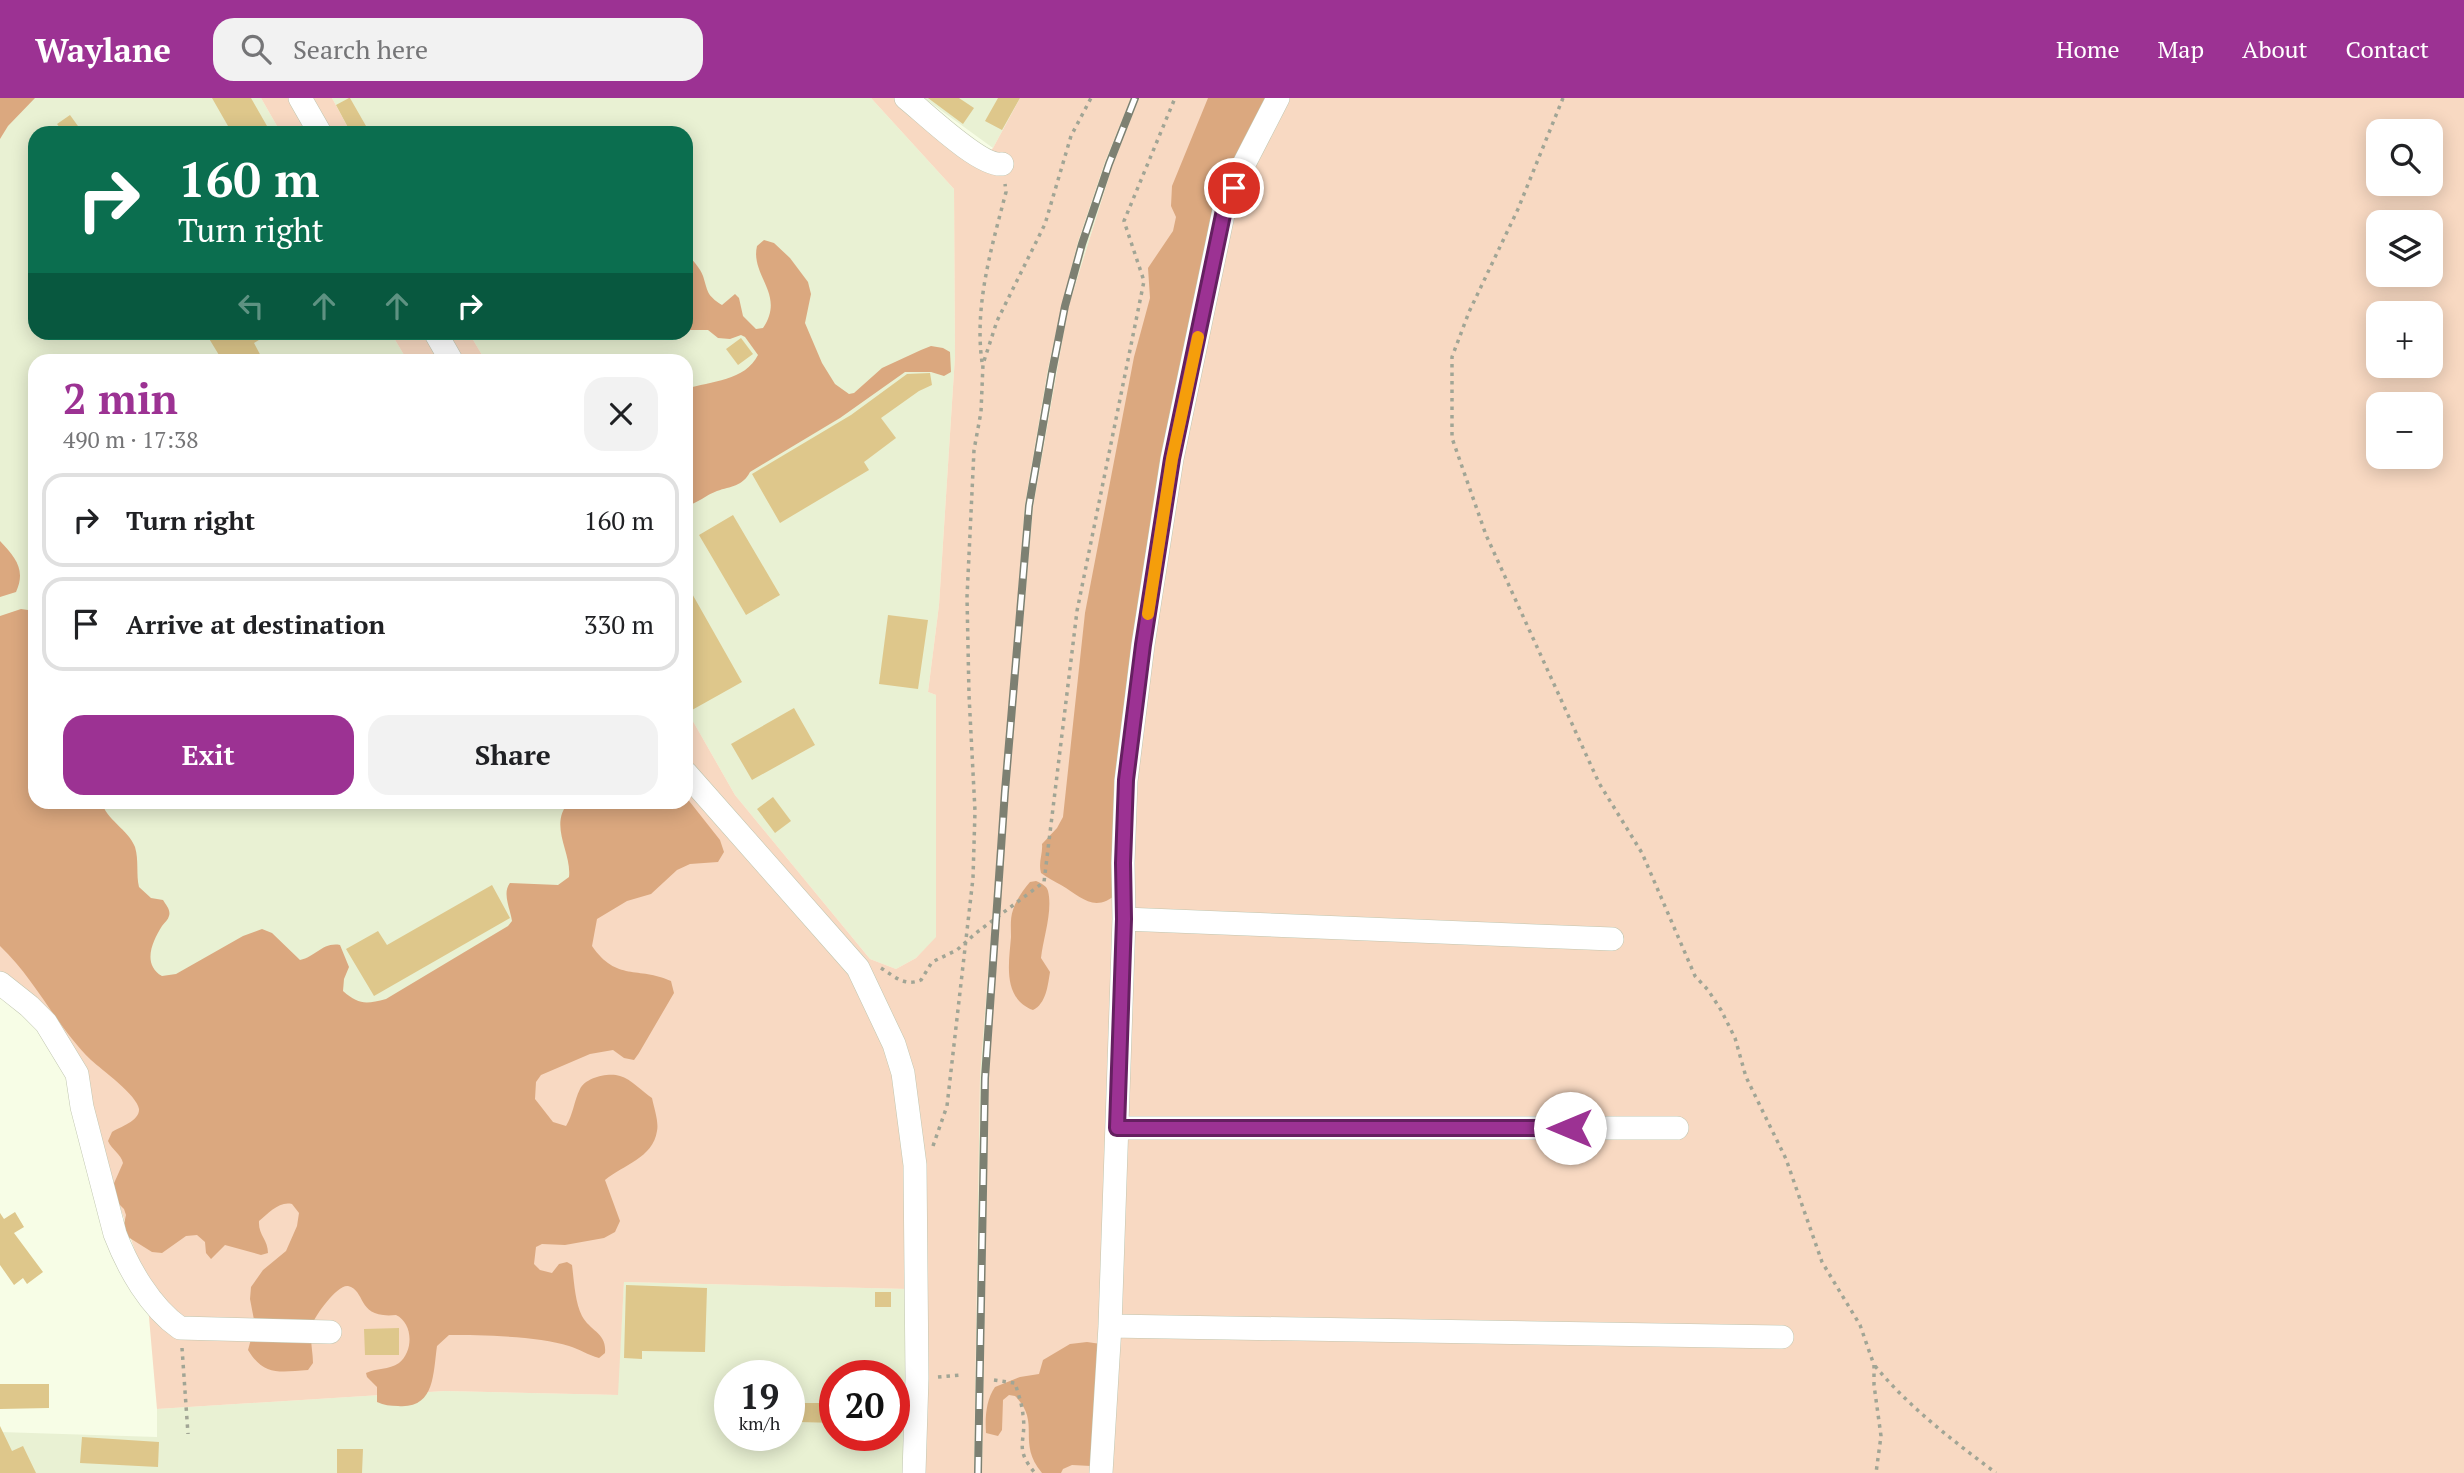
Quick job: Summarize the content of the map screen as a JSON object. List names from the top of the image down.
{
  "page": {
    "header": "Waylane",
    "search": "Search here",
    "nav": [
      "Home",
      "Map",
      "About",
      "Contact"
    ],
    "map_buttons": ["+", "−"],
    "turn": ["160 m", "Turn right"],
    "heading": ["2 min", "490 m · 17:38"],
    "list": [
      {
        "name": "Turn right",
        "value": "160 m"
      },
      {
        "name": "Arrive at destination",
        "value": "330 m"
      }
    ],
    "buttons": ["Exit", "Share"],
    "speed": "19 km/h",
    "limit": "20"
  }
}
